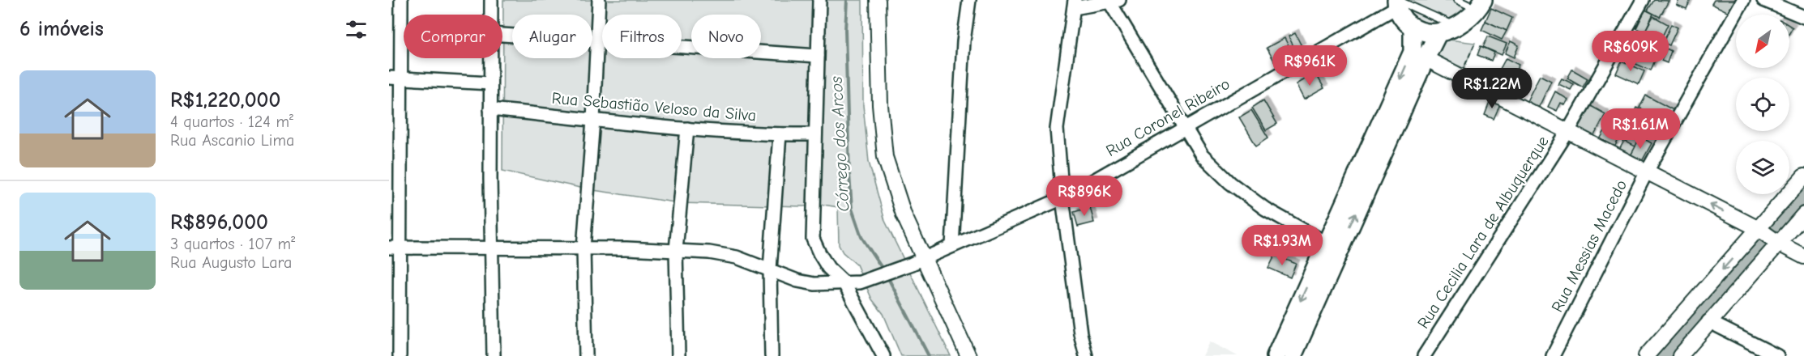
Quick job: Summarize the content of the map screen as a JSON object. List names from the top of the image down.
{
  "streets": {
    "street": [
      "Rua Sebastião Veloso da Silva",
      "Rua Coronel Ribeiro",
      "Rua Cecilia Lara de Albuquerque",
      "Rua Messias Macedo"
    ]
  },
  "water": ["Córrego dos Arcos"],
  "north": "bottom left",
  "page": {
    "heading": "6 imóveis",
    "chip": [
      "Comprar",
      "Alugar",
      "Filtros",
      "Novo"
    ],
    "price": [
      "R$609K",
      "R$961K",
      "R$1.22M",
      "R$1.61M",
      "R$896K",
      "R$1.93M"
    ],
    "list": [
      {
        "name": "R$1,220,000",
        "note": "4 quartos · 124 m² · Rua Ascanio Lima"
      },
      {
        "name": "R$896,000",
        "note": "3 quartos · 107 m² · Rua Augusto Lara"
      }
    ]
  }
}
